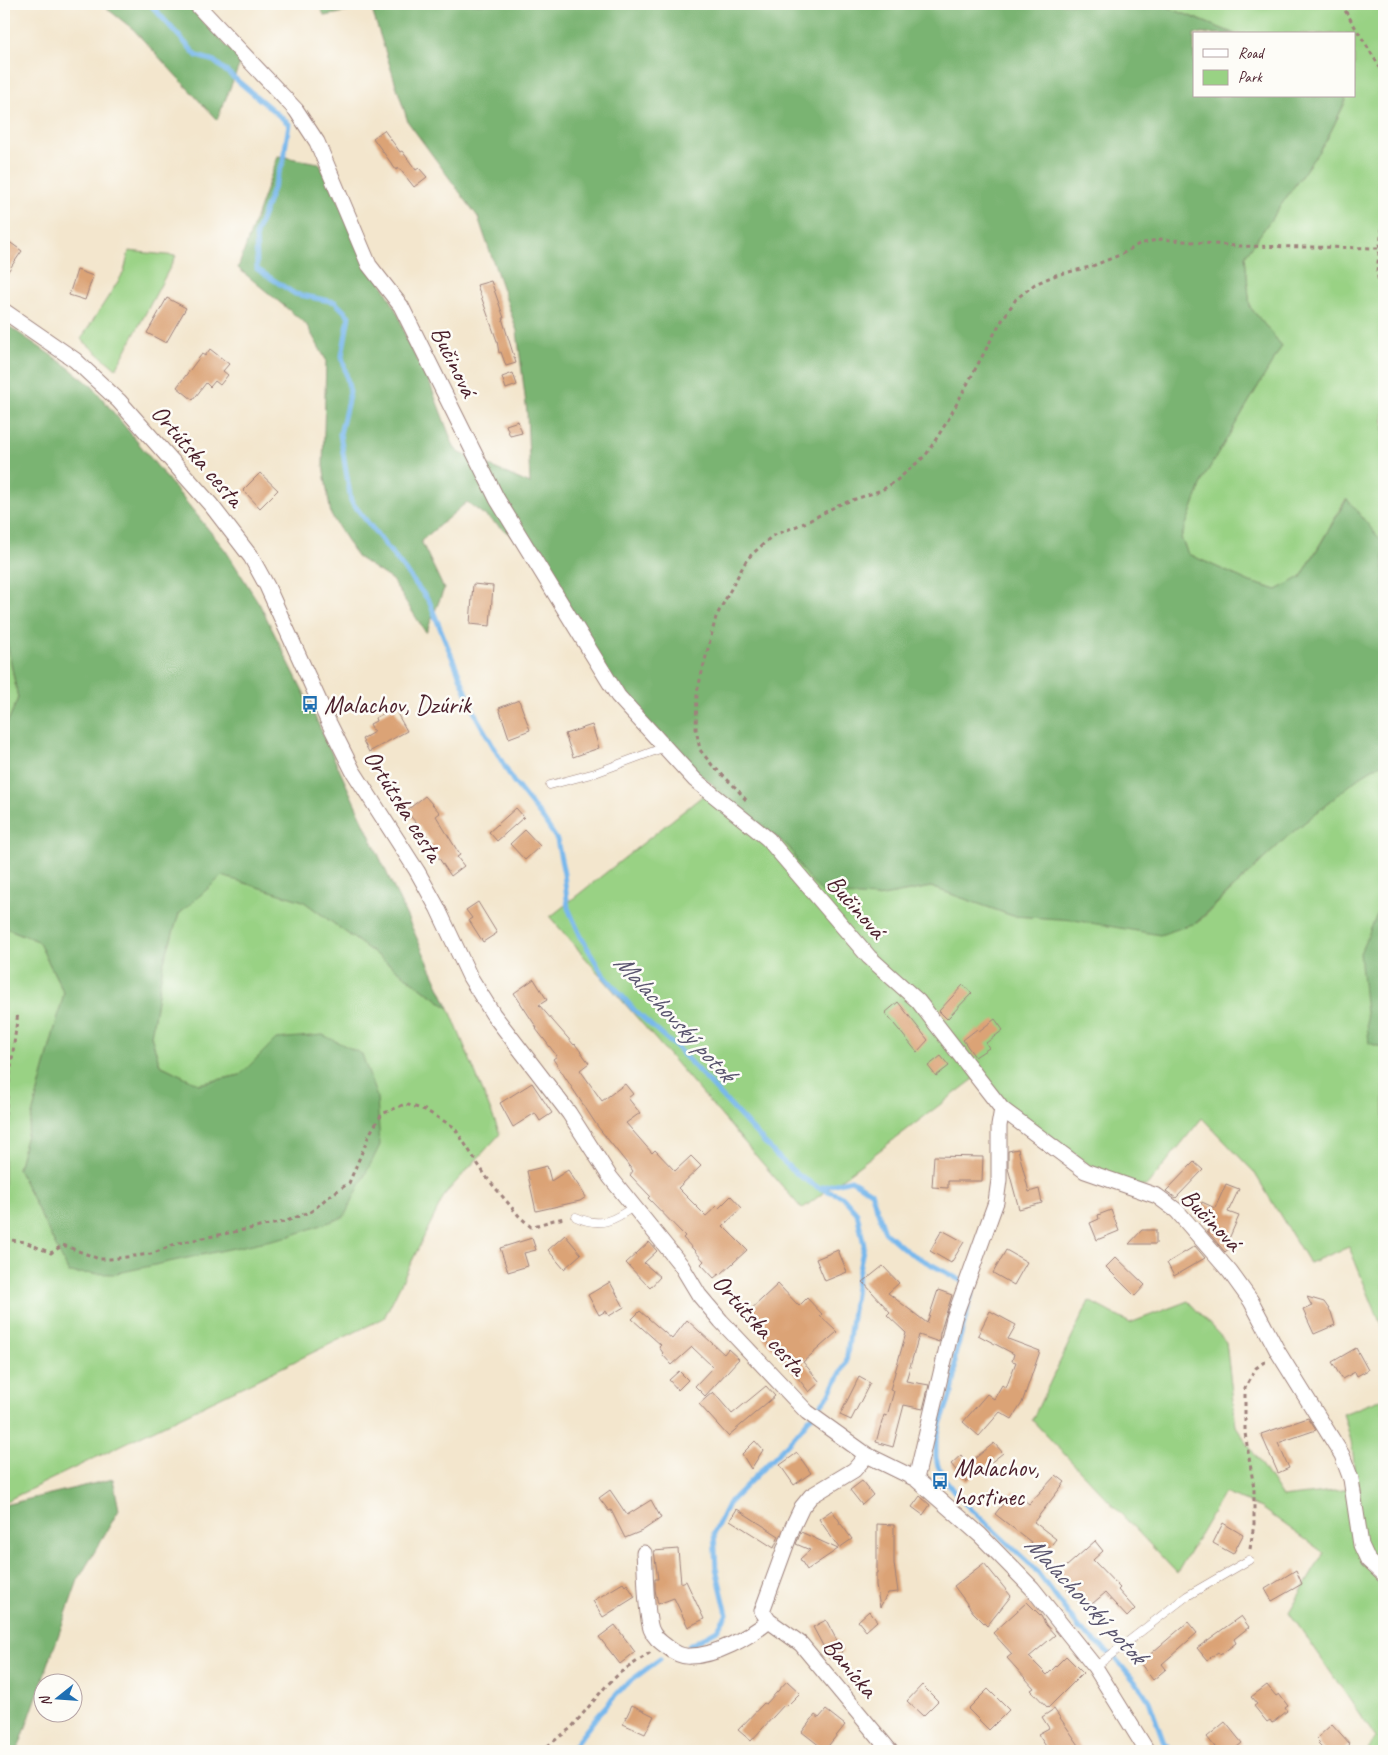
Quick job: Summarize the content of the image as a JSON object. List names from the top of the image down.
{
  "streets": {
    "street": ["Bučinová", "Ortútska cesta", "Banícka"]
  },
  "water": ["Malachovský potok"],
  "places": {
    "bus stop": ["Malachov, Dzúrik", "Malachov, hostinec"]
  },
  "legend": ["Road", "Park"],
  "north": "left"
}
